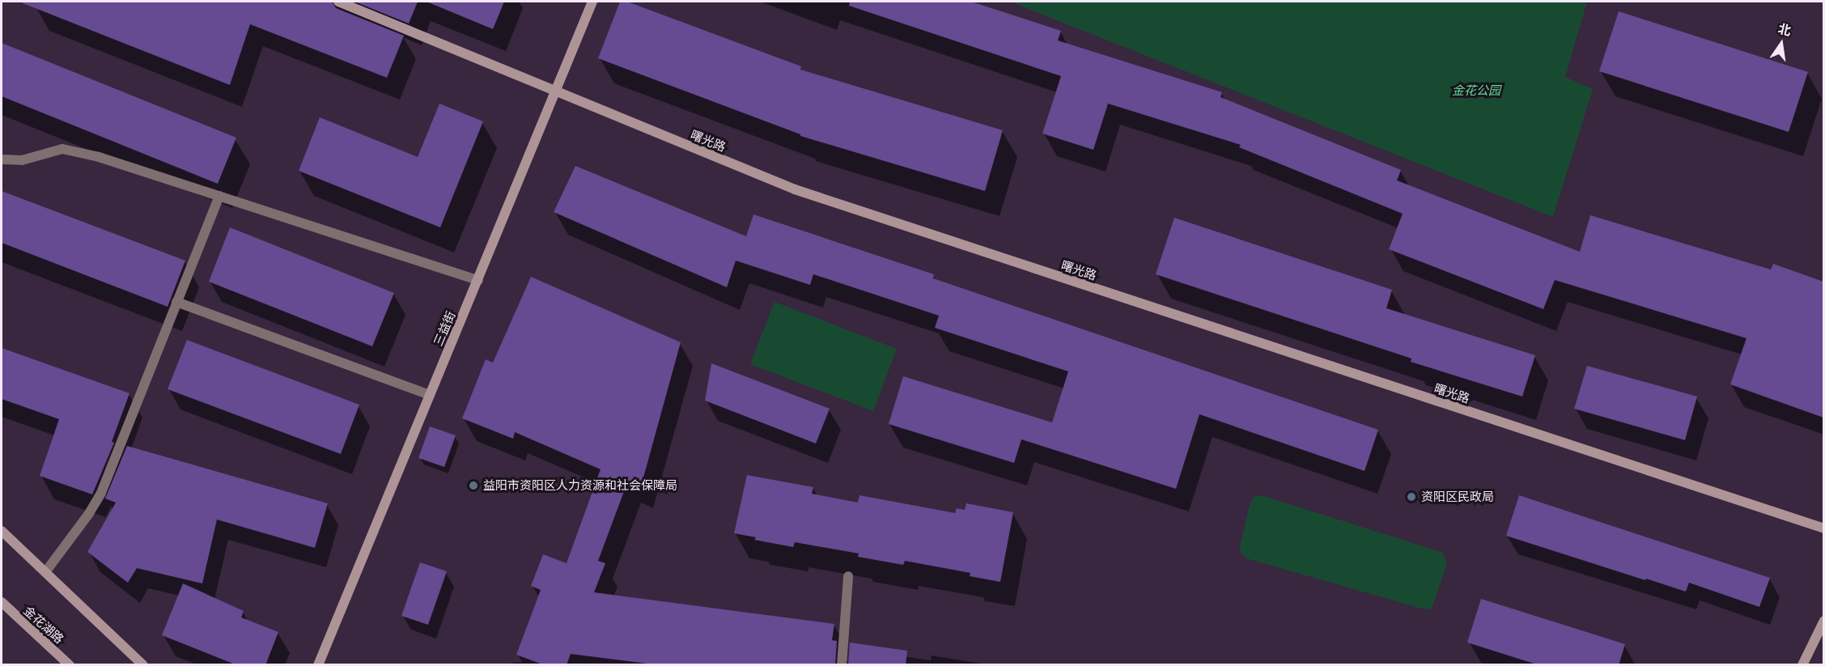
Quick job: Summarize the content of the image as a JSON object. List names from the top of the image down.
{
  "streets": {
    "street": ["曙光路", "三益街", "金花湖路"]
  },
  "crossings": [
    ["曙光路", "三益街"]
  ],
  "parks": ["金花公园"],
  "places": ["益阳市资阳区人力资源和社会保障局", "资阳区民政局"],
  "north": "top"
}
